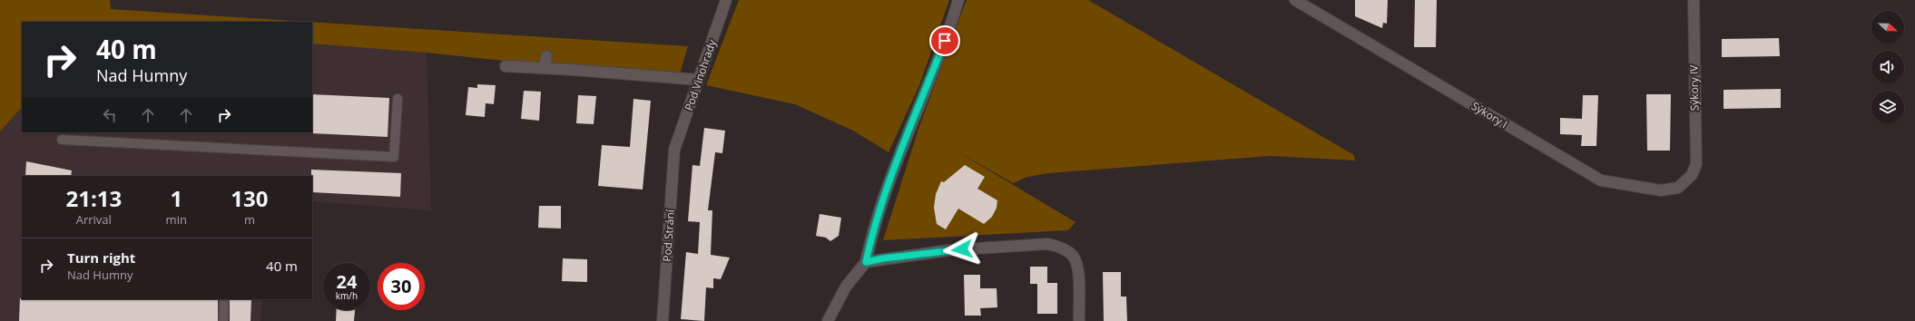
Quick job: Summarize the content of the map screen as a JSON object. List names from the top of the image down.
{
  "streets": {
    "street": [
      "Pod Vinohrady",
      "Sýkory IV",
      "Sýkory I",
      "Pod Strání"
    ]
  },
  "crossings": [
    ["Pod Vinohrady", "Pod Strání"],
    ["Sýkory IV", "Sýkory I"]
  ],
  "north": "right",
  "page": {
    "turn": ["40 m", "Nad Humny"],
    "eta": [
      "21:13",
      "Arrival",
      "1",
      "min",
      "130",
      "m"
    ],
    "list": [
      {
        "name": "Turn right",
        "note": "Nad Humny",
        "value": "40 m"
      }
    ],
    "speed": "24 km/h",
    "limit": "30"
  }
}
